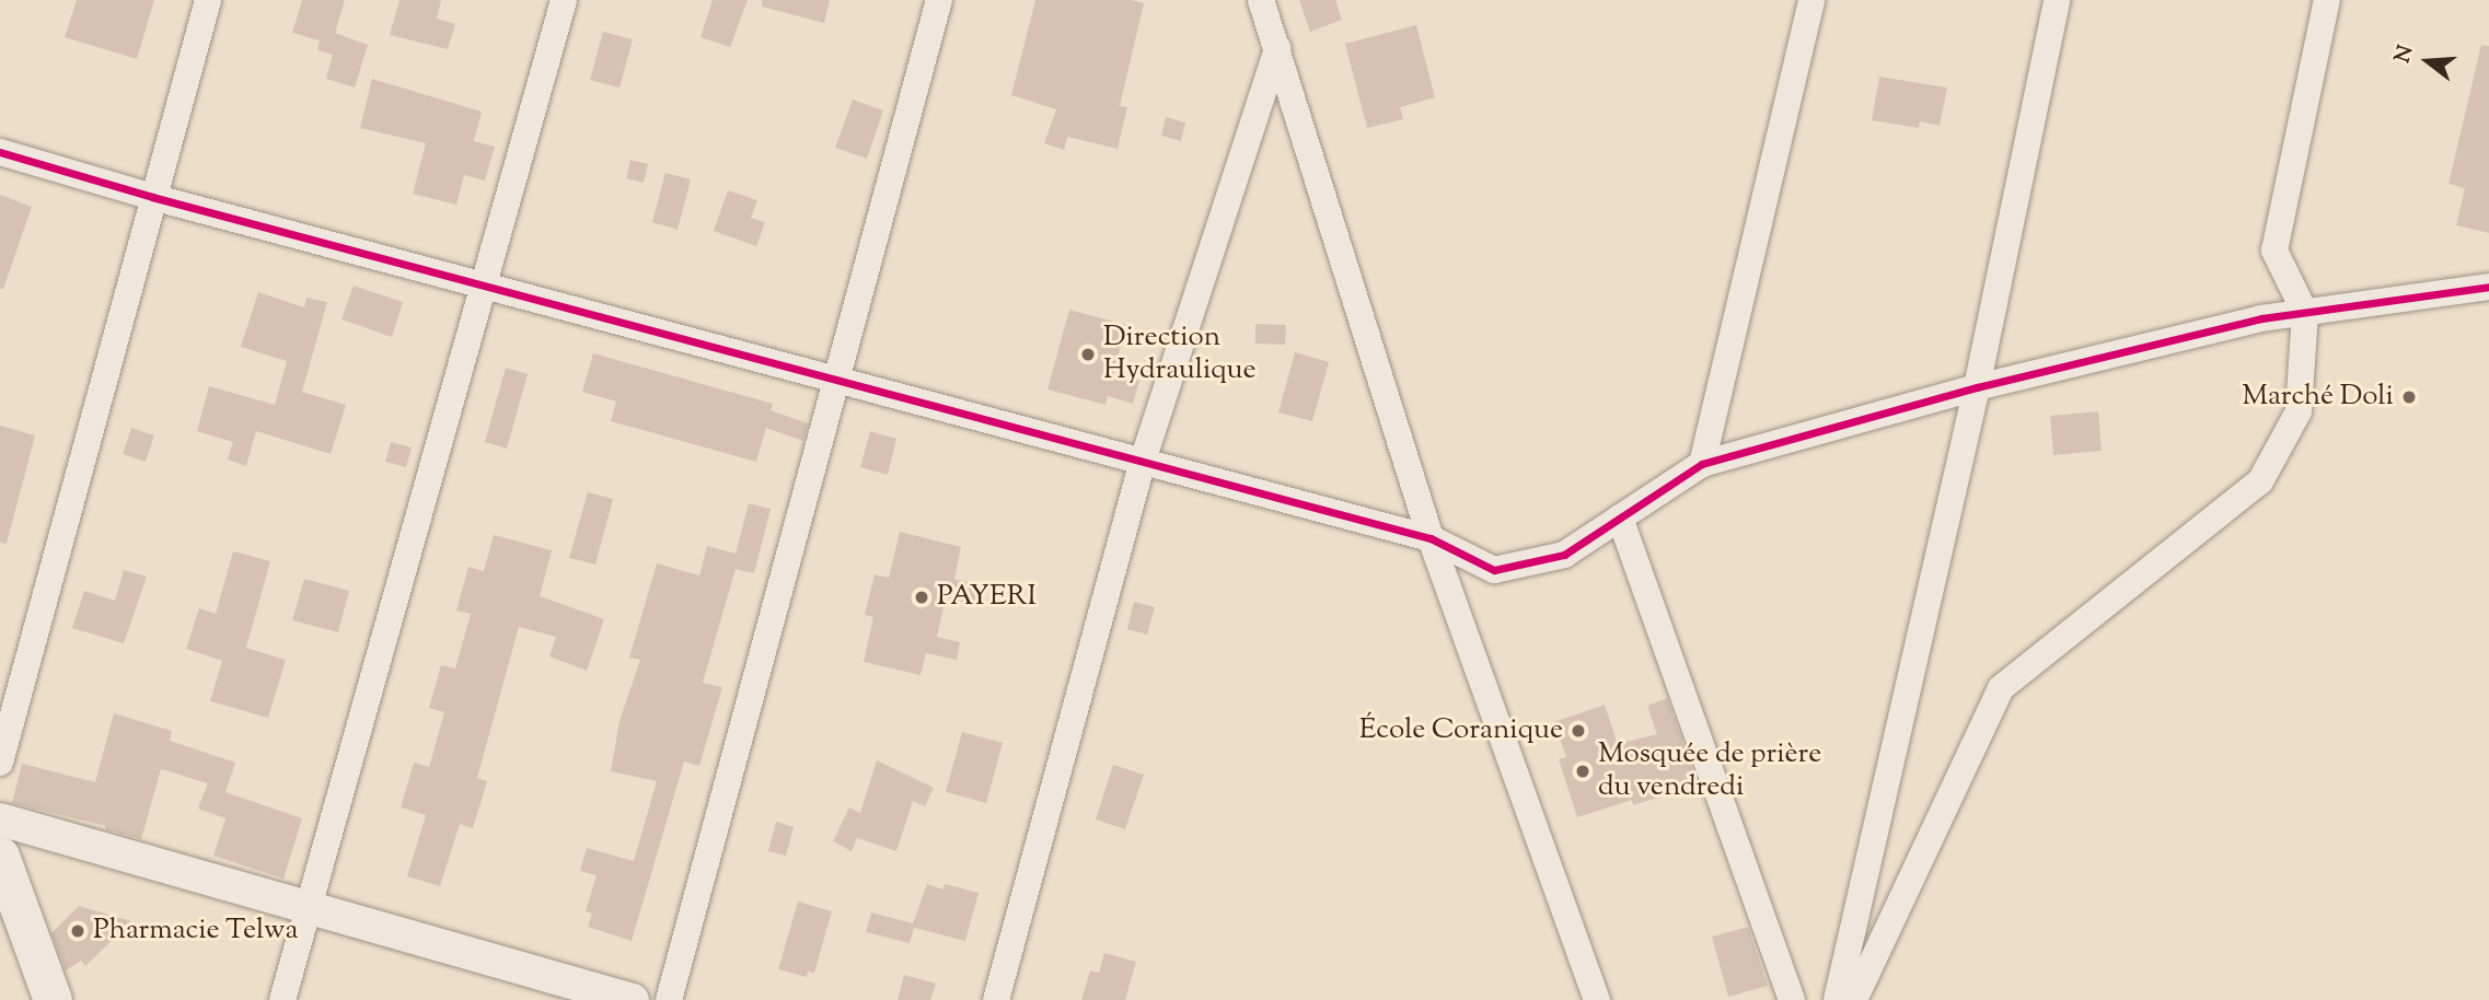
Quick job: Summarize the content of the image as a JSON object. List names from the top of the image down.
{
  "places": [
    "Direction Hydraulique",
    "Marché Doli",
    "PAYERI",
    "École Coranique",
    "Mosquée de prière du vendredi",
    "Pharmacie Telwa"
  ],
  "north": "left"
}
